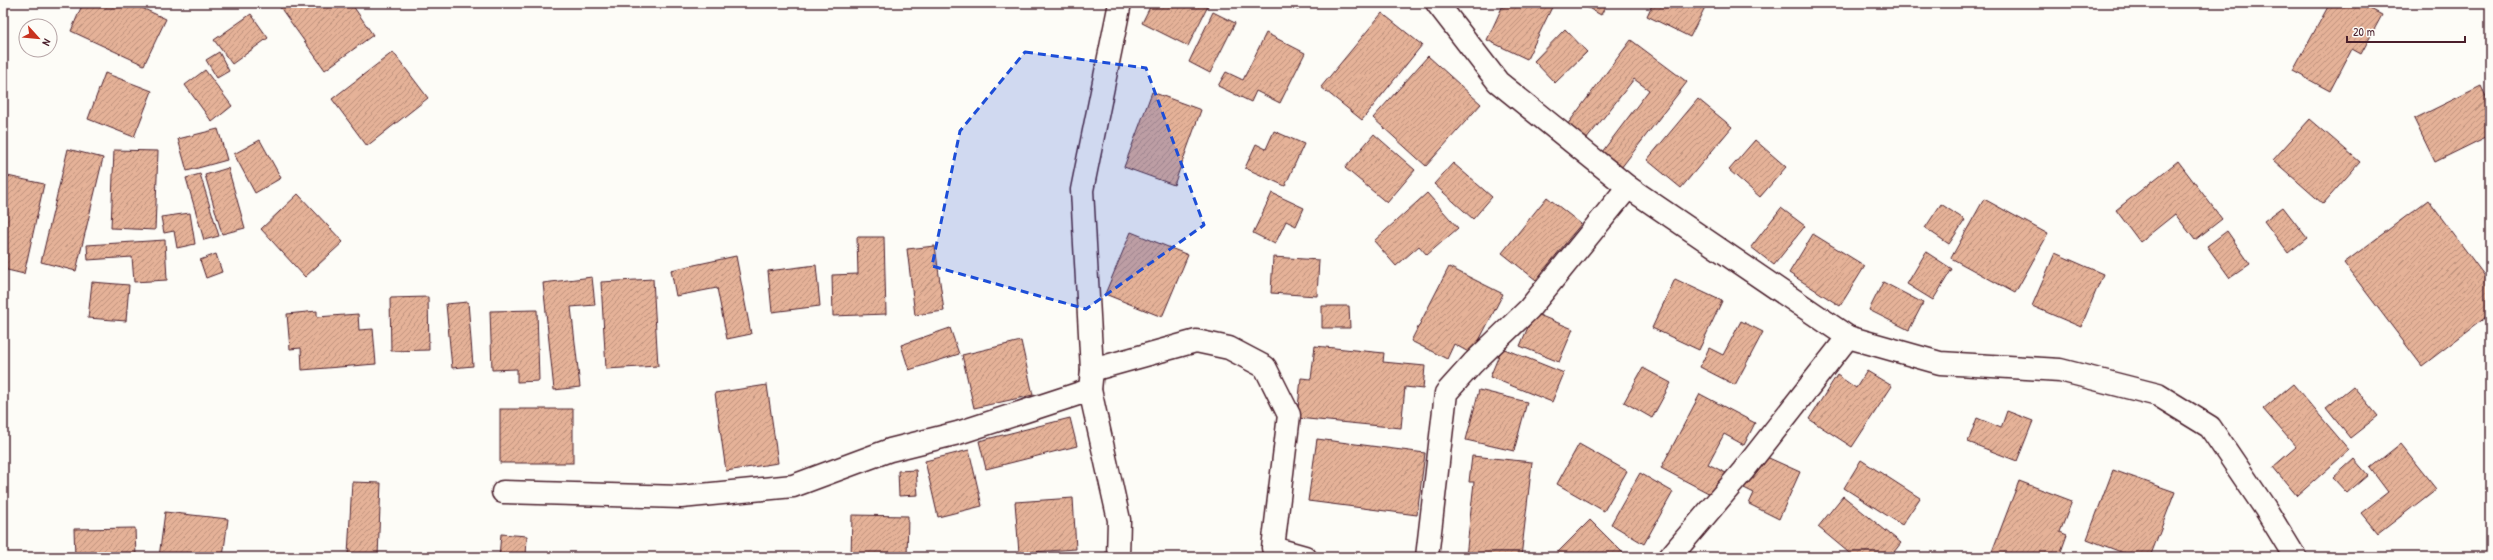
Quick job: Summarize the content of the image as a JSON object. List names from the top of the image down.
{
  "scale_bar": "20 m",
  "north": "bottom right"
}
